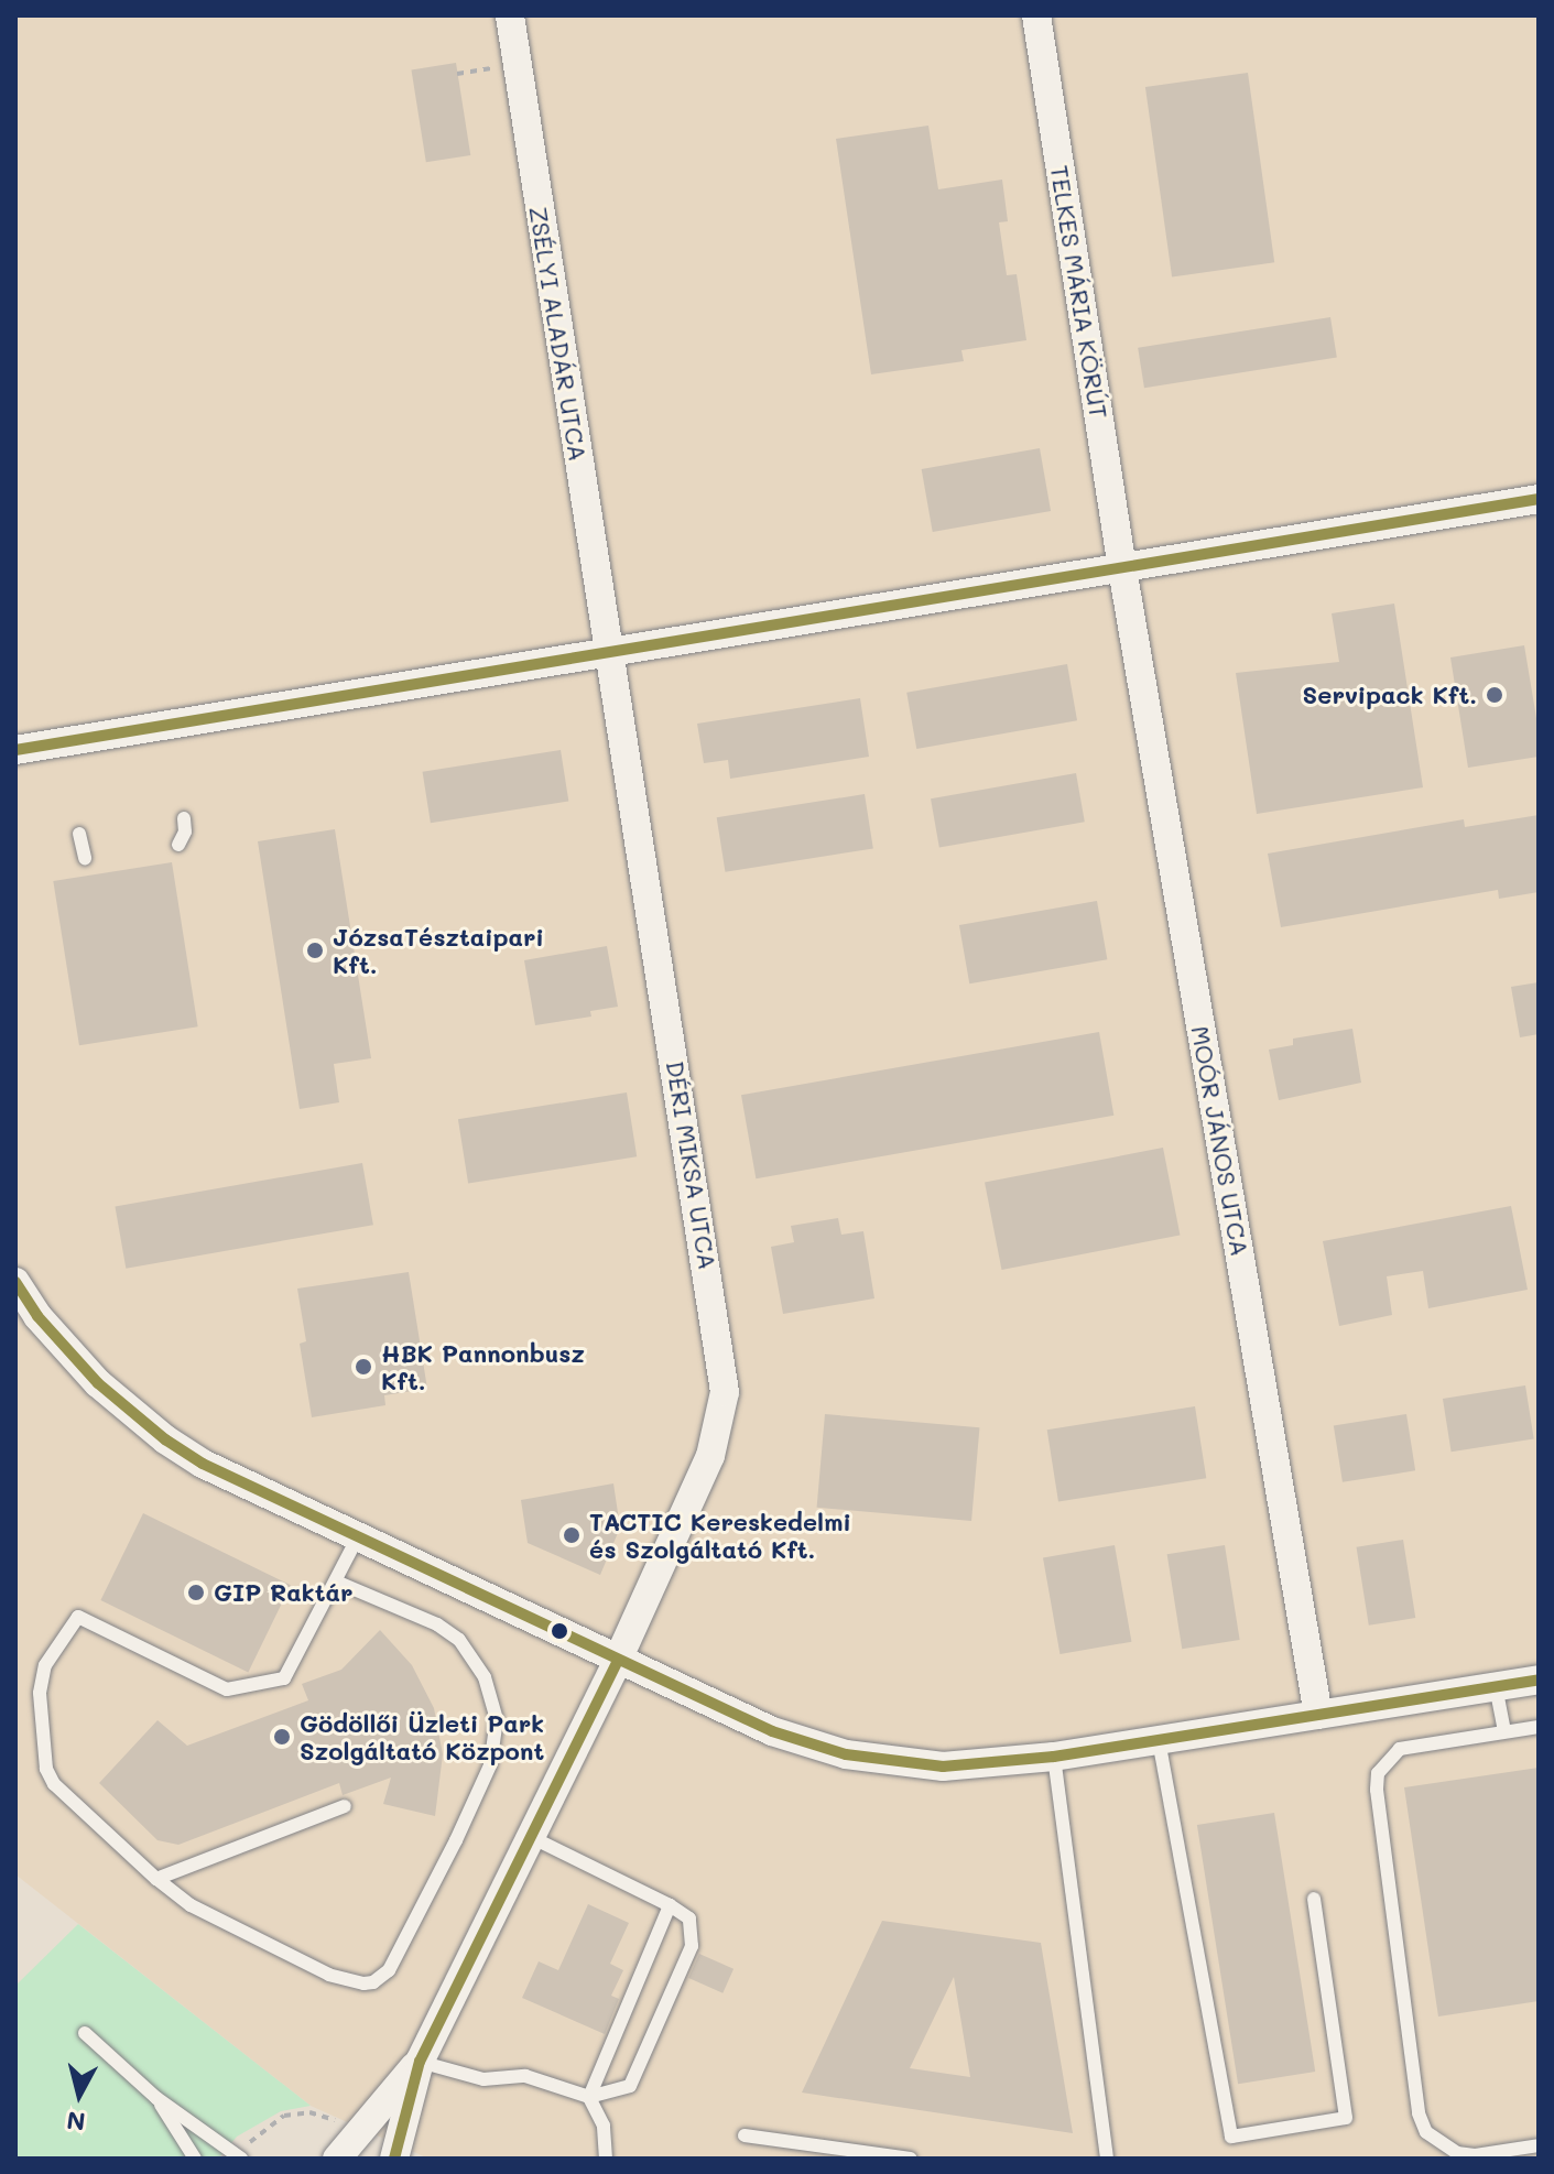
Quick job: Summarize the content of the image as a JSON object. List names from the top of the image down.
{
  "streets": {
    "street": [
      "TELKES MÁRIA KÖRÚT",
      "ZSÉLYI ALADÁR UTCA",
      "MOÓR JÁNOS UTCA",
      "DÉRI MIKSA UTCA"
    ]
  },
  "crossings": [
    ["TELKES MÁRIA KÖRÚT", "MOÓR JÁNOS UTCA"],
    ["ZSÉLYI ALADÁR UTCA", "DÉRI MIKSA UTCA"]
  ],
  "places": [
    "Servipack Kft.",
    "JózsaTésztaipari Kft.",
    "HBK Pannonbusz Kft.",
    "TACTIC Kereskedelmi és Szolgáltató Kft.",
    "GIP Raktár",
    "Gödöllői Üzleti Park Szolgáltató Központ"
  ],
  "north": "bottom"
}
